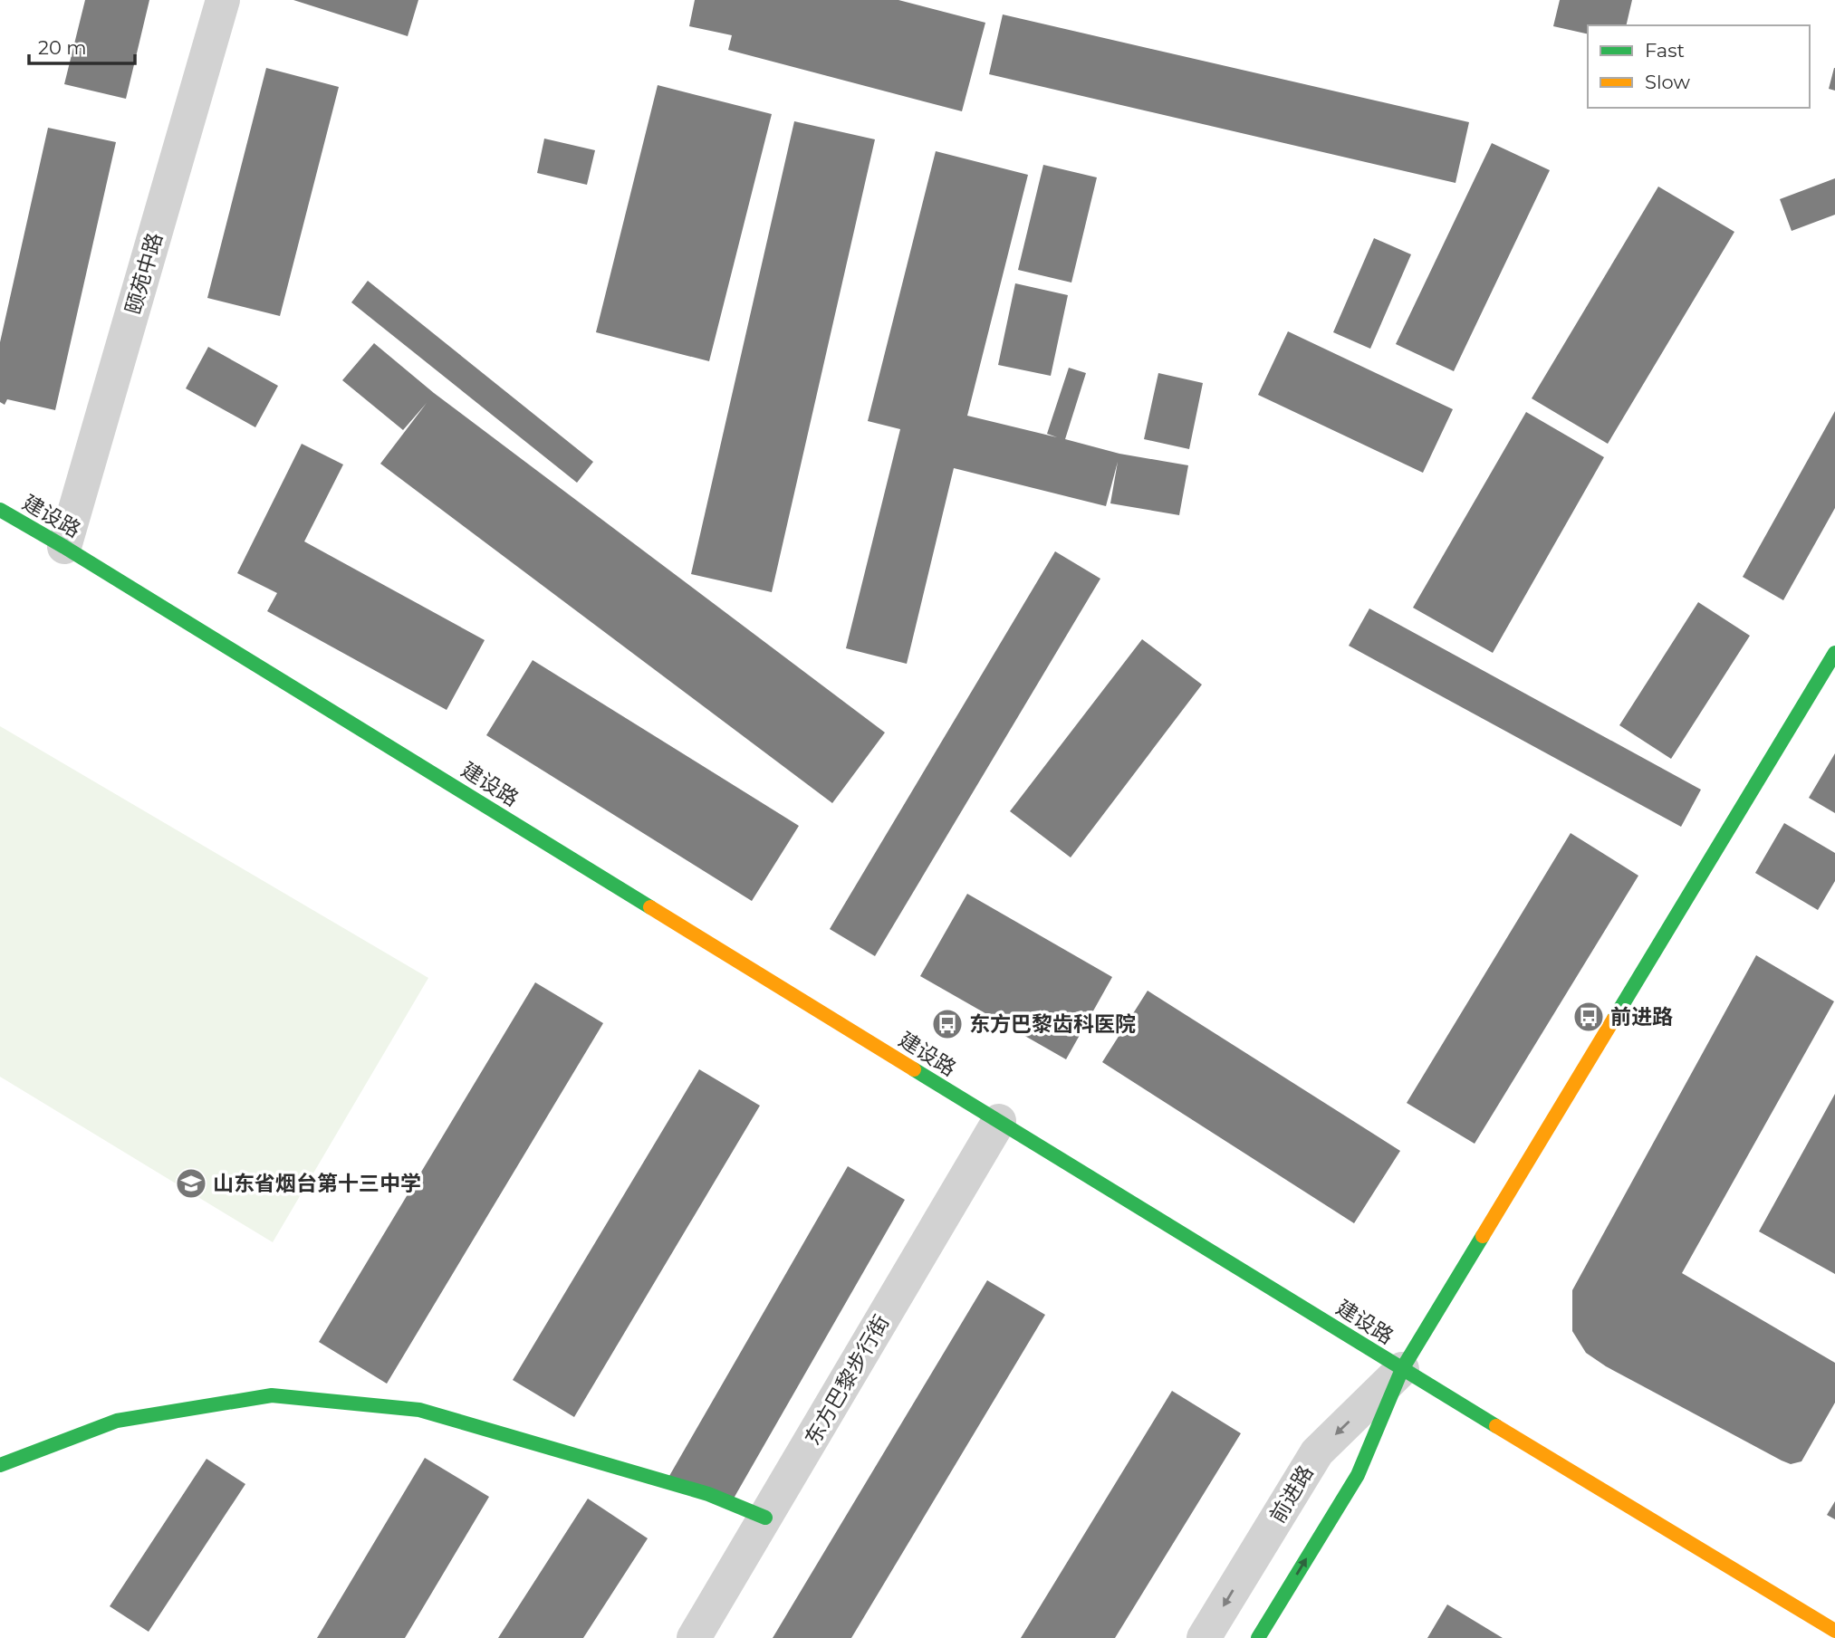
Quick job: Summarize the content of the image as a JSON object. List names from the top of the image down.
{
  "streets": {
    "street": [
      "颐苑中路",
      "建设路",
      "东方巴黎步行街",
      "前进路"
    ]
  },
  "crossings": [
    ["颐苑中路", "建设路"],
    ["建设路", "东方巴黎步行街"],
    ["建设路", "前进路"]
  ],
  "places": {
    "bus stop": ["前进路", "东方巴黎齿科医院"],
    "school or university": ["山东省烟台第十三中学"]
  },
  "legend": ["Fast", "Slow"],
  "scale_bar": "20 m"
}
